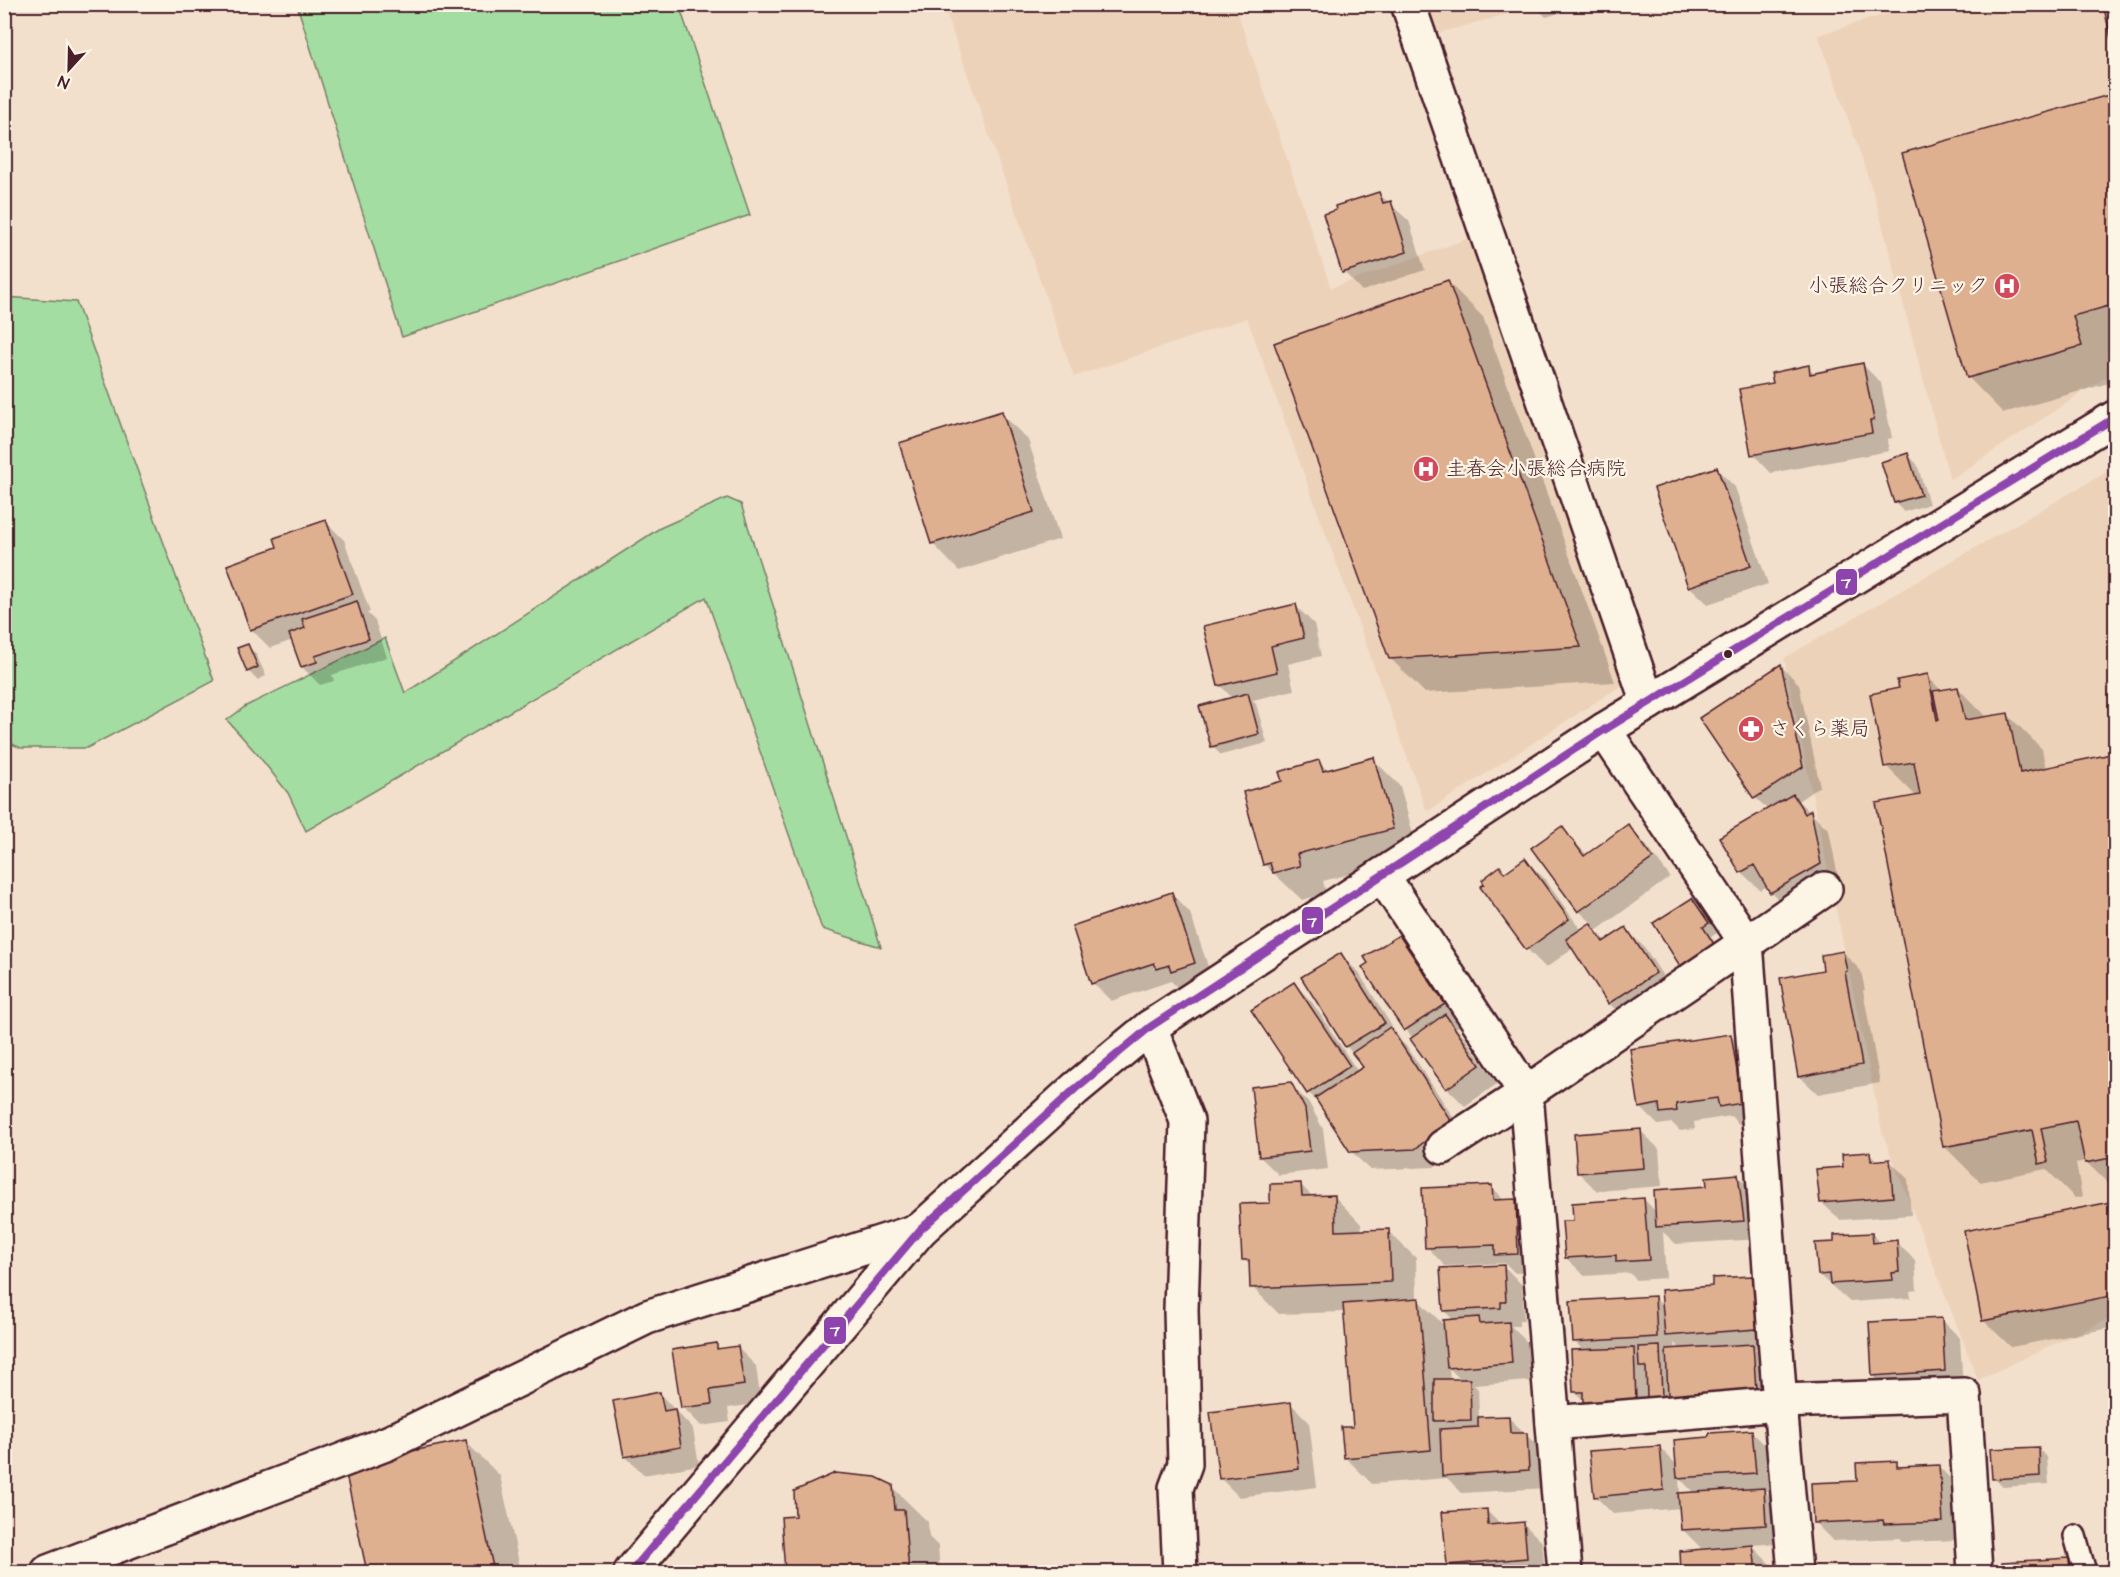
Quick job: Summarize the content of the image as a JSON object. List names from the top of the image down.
{
  "places": {
    "hospital": ["小張総合クリニック", "圭春会小張総合病院"],
    "pharmacy": ["さくら薬局"]
  },
  "lines": ["transit line 7"],
  "north": "bottom"
}
